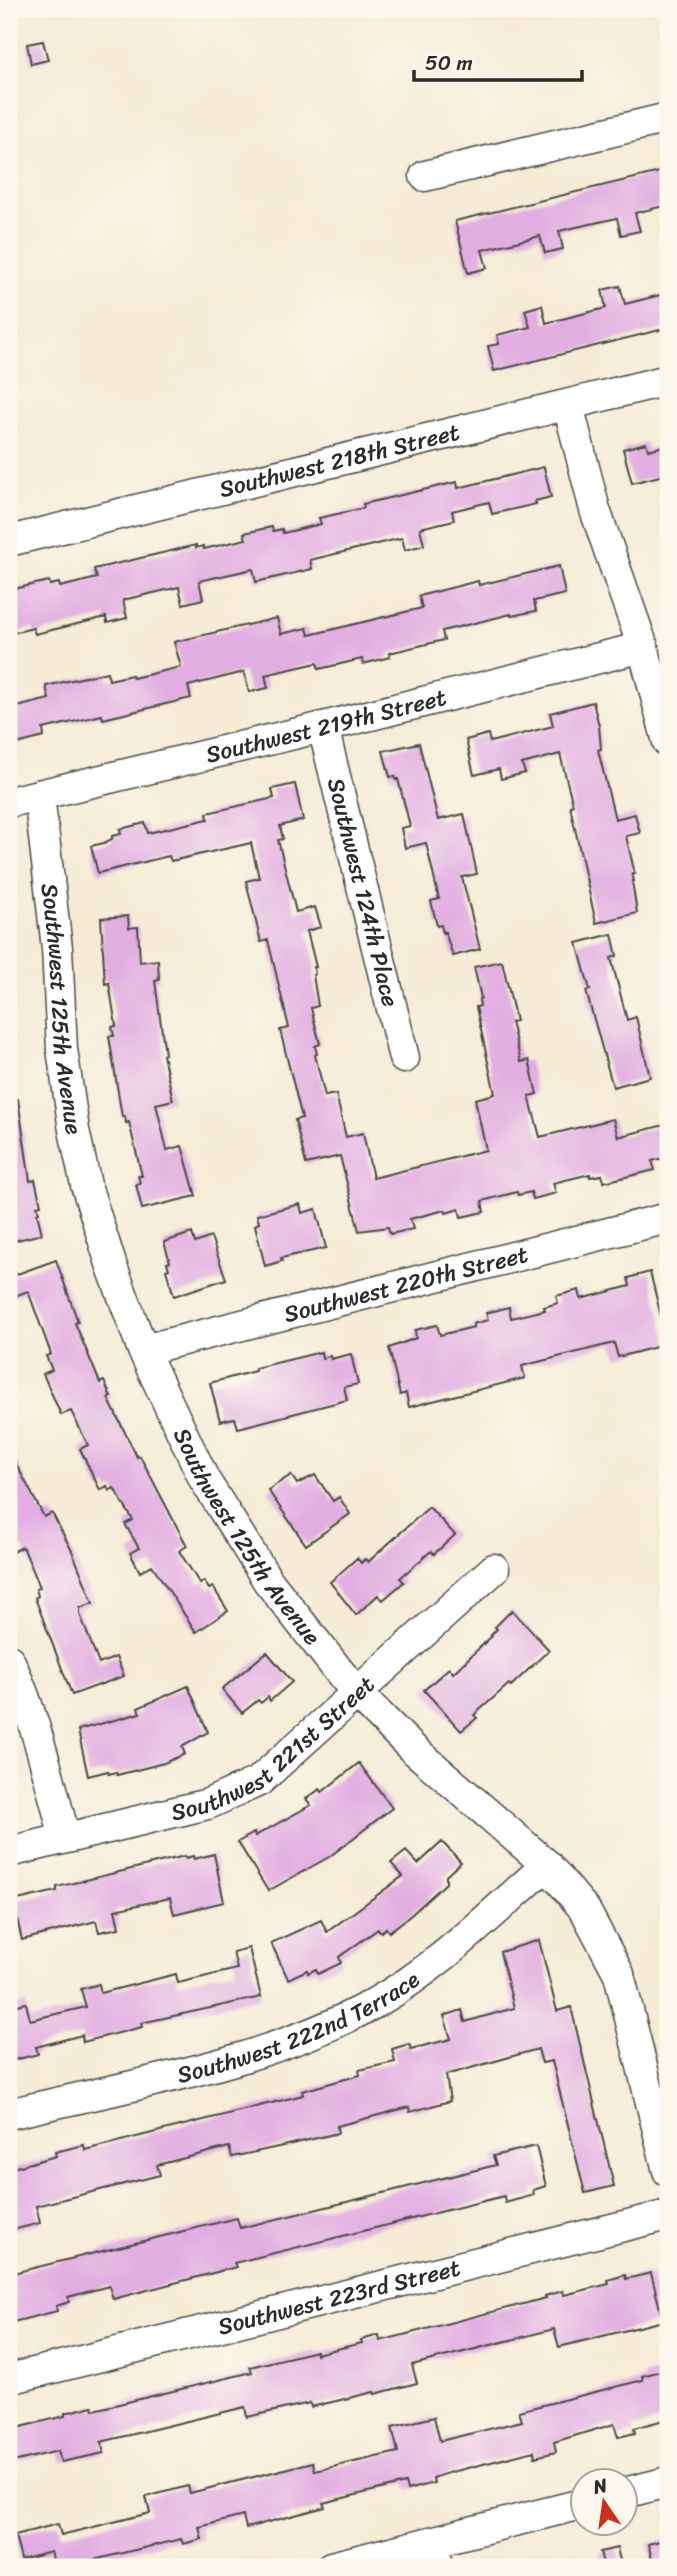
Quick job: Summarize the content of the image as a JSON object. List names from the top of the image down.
{
  "streets": {
    "street": [
      "Southwest 218th Street",
      "Southwest 219th Street",
      "Southwest 124th Place",
      "Southwest 125th Avenue",
      "Southwest 220th Street",
      "Southwest 221st Street",
      "Southwest 222nd Terrace",
      "Southwest 223rd Street"
    ]
  },
  "crossings": [
    ["Southwest 219th Street", "Southwest 124th Place"],
    ["Southwest 219th Street", "Southwest 125th Avenue"],
    ["Southwest 125th Avenue", "Southwest 220th Street"],
    ["Southwest 125th Avenue", "Southwest 221st Street"],
    ["Southwest 125th Avenue", "Southwest 222nd Terrace"]
  ],
  "scale_bar": "50 m",
  "north": "top"
}
